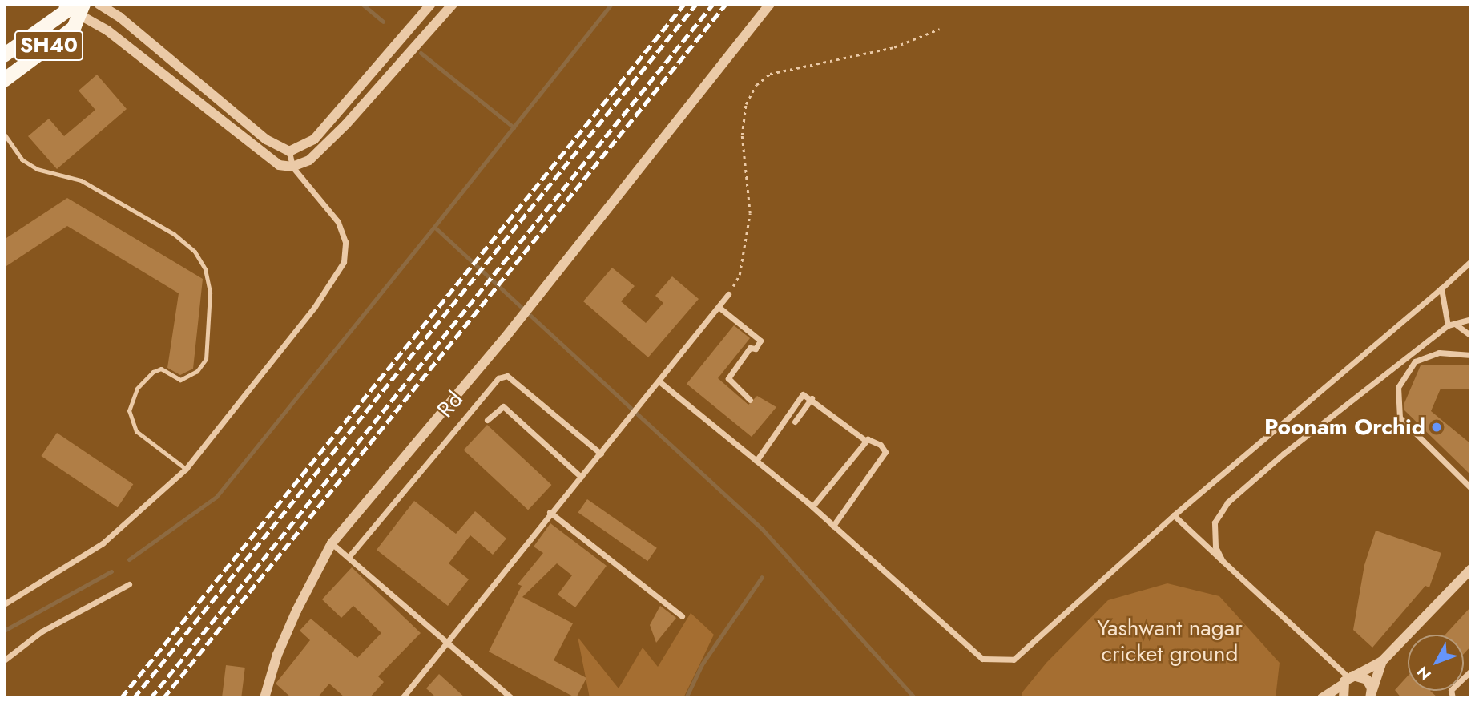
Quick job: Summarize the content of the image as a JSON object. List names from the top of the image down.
{
  "streets": {
    "main road": ["SH40"],
    "street": ["Rd"]
  },
  "parks": ["Yashwant nagar cricket ground"],
  "places": ["Poonam Orchid"],
  "north": "bottom left"
}
